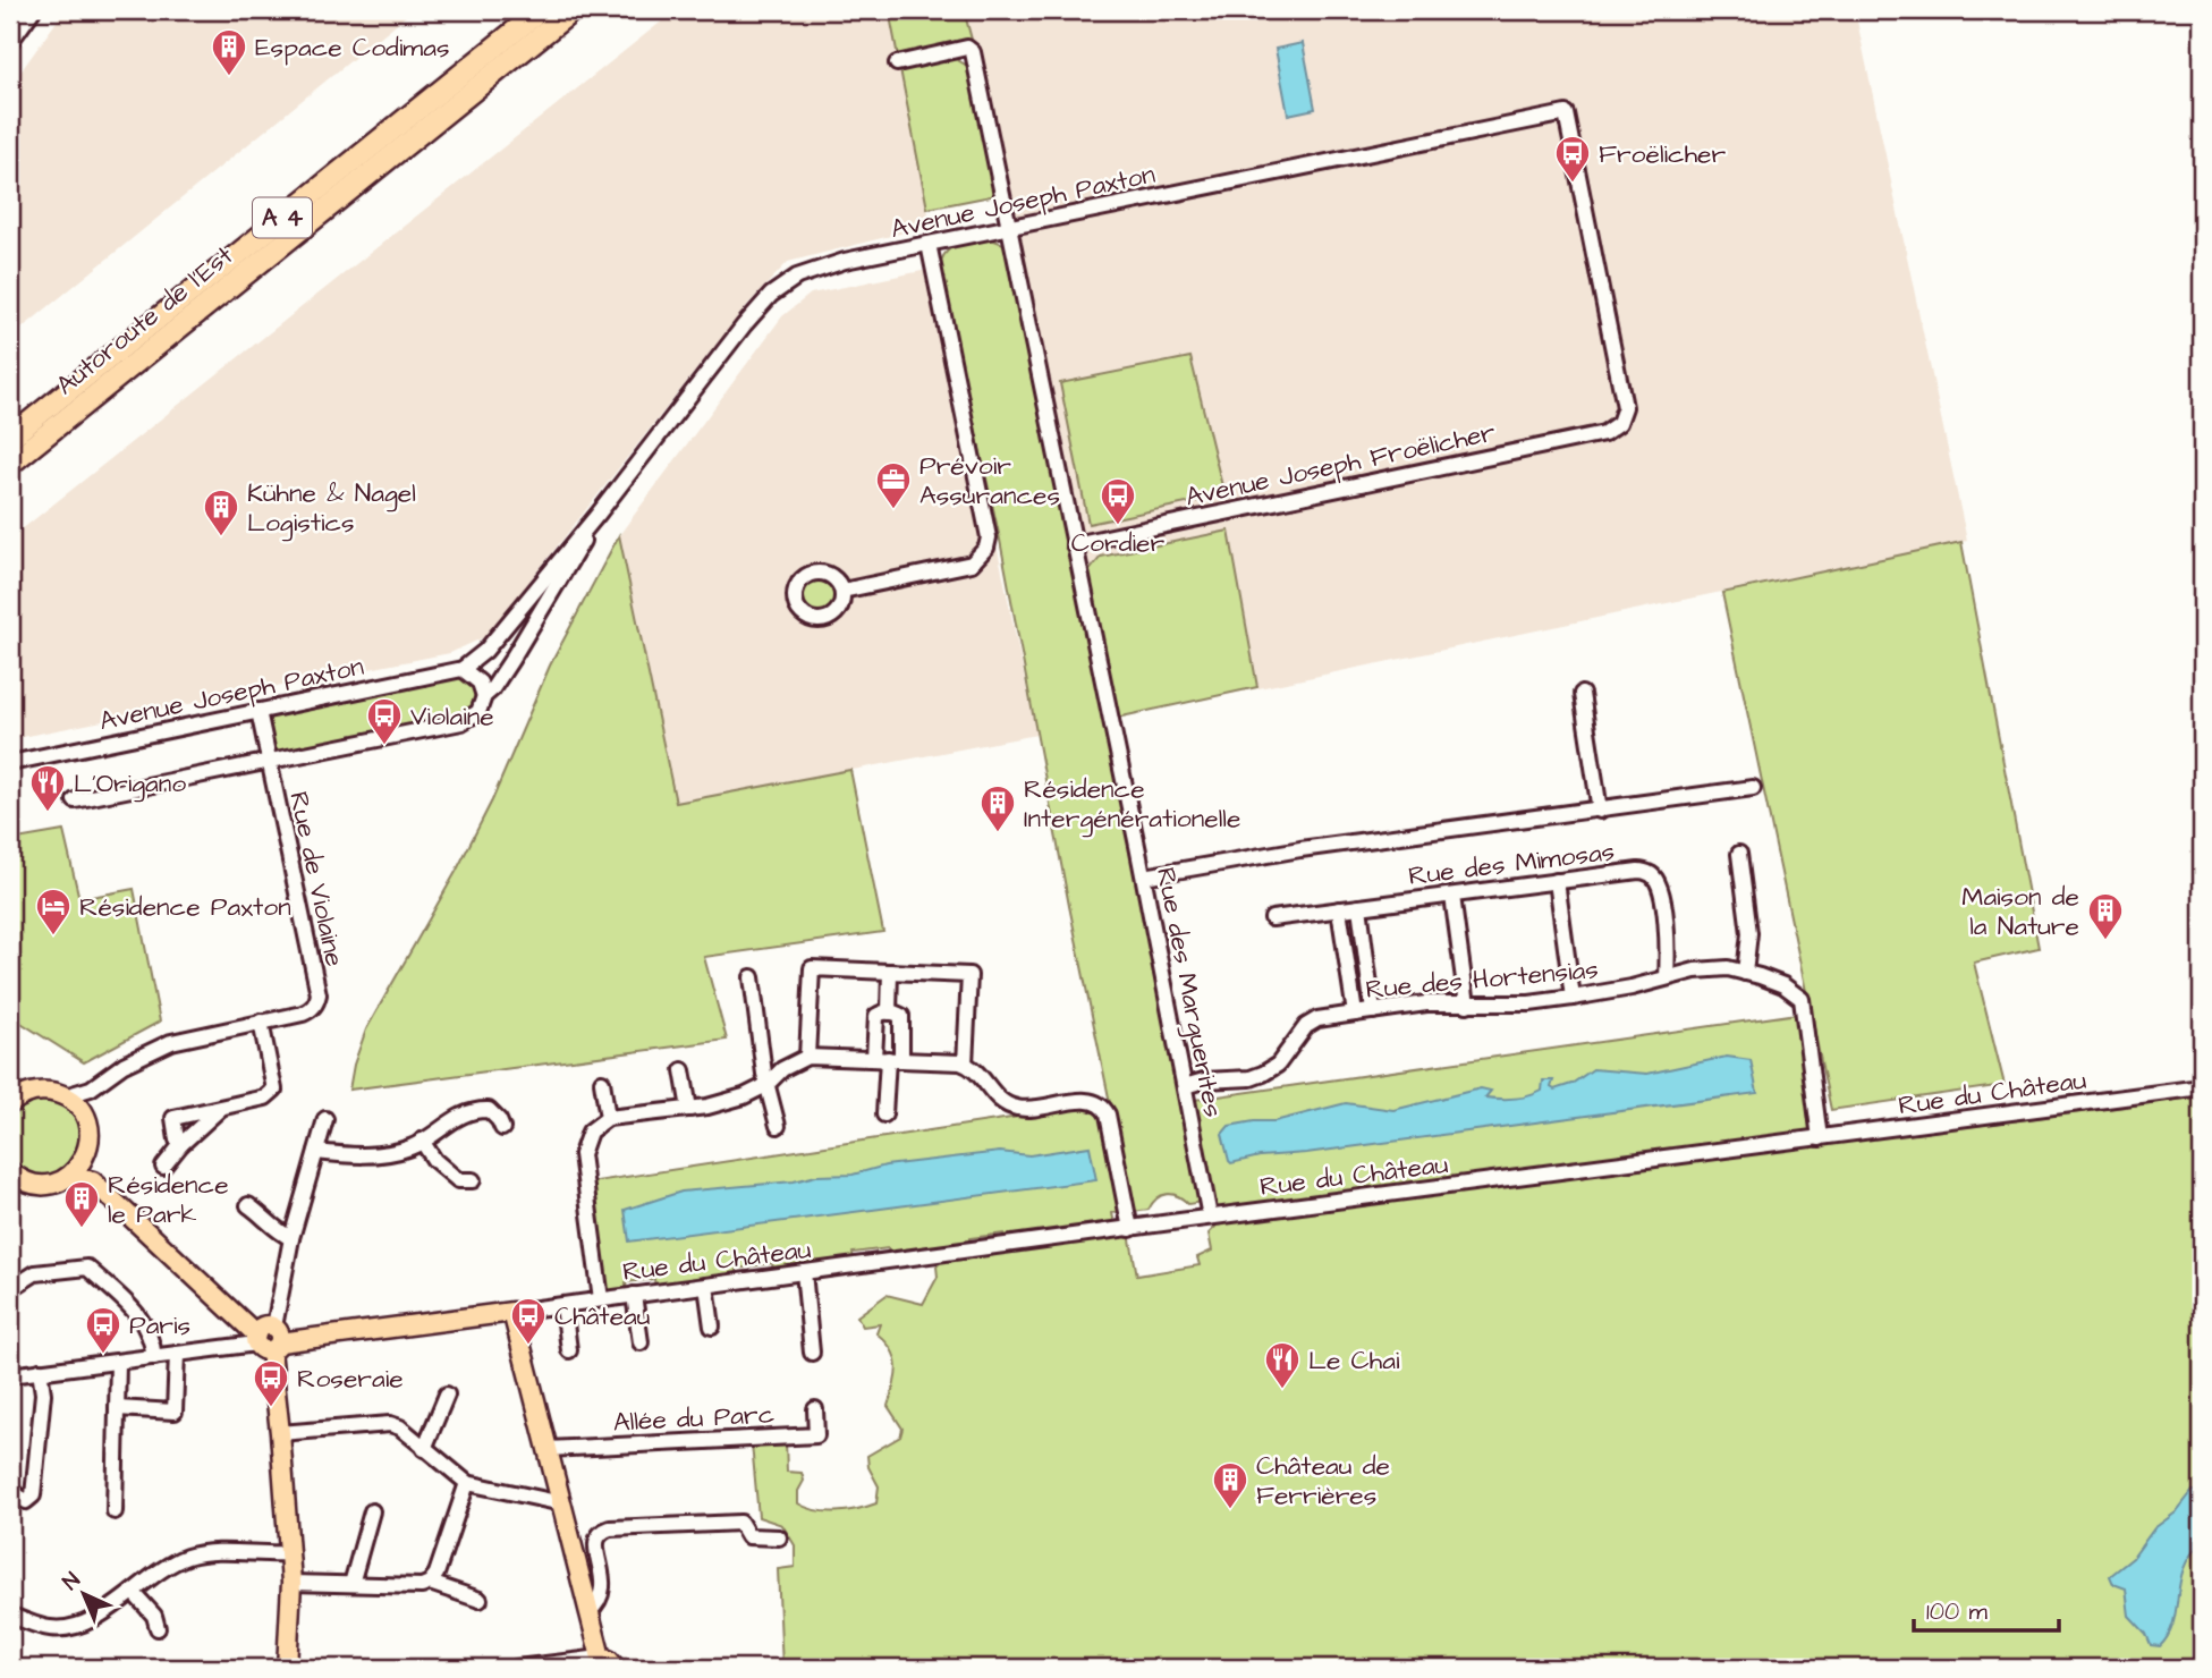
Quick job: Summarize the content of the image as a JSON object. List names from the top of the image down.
{
  "streets": {
    "highway": ["A 4", "Autoroute de l’Est"],
    "street": [
      "Avenue Joseph Paxton",
      "Avenue Joseph Froëlicher",
      "Rue des Mimosas",
      "Rue de Violaine",
      "Rue des Hortensias",
      "Rue des Marguerites",
      "Rue du Château",
      "Allée du Parc"
    ]
  },
  "crossings": [
    ["Avenue Joseph Paxton", "Avenue Joseph Froëlicher"],
    ["Avenue Joseph Paxton", "Rue de Violaine"],
    ["Avenue Joseph Froëlicher", "Rue des Marguerites"],
    ["Rue des Mimosas", "Rue des Hortensias"],
    ["Rue des Hortensias", "Rue des Marguerites"],
    ["Rue des Hortensias", "Rue du Château"],
    ["Rue des Marguerites", "Rue du Château"]
  ],
  "places": {
    "building": [
      "Espace Codimas",
      "Kühne & Nagel Logistics",
      "Résidence Intergénérationelle",
      "Maison de la Nature",
      "Résidence le Park",
      "Château de Ferrières"
    ],
    "bus stop": [
      "Froëlicher",
      "Cordier",
      "Violaine",
      "Château",
      "Paris",
      "Roseraie"
    ],
    "office": ["Prévoir Assurances"],
    "restaurant": ["L'Origano", "Le Chai"],
    "hotel": ["Résidence Paxton"]
  },
  "scale_bar": "100 m",
  "north": "top left"
}
